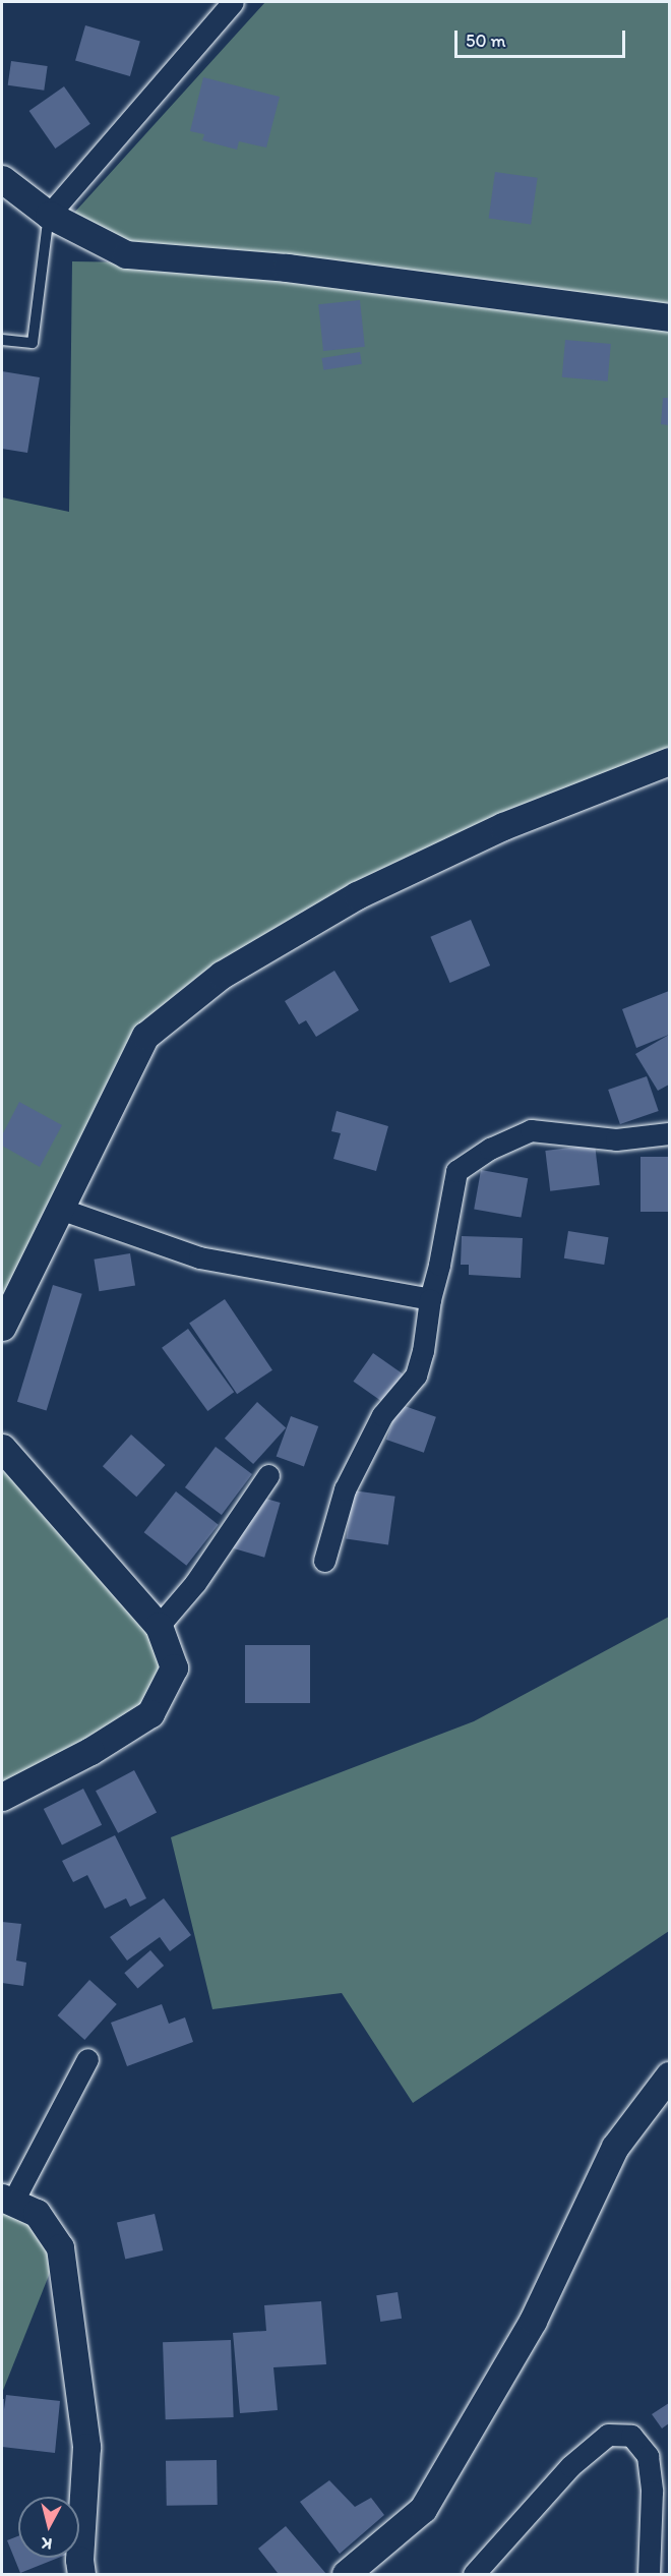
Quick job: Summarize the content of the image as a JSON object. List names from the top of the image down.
{
  "scale_bar": "50 m",
  "north": "bottom"
}
